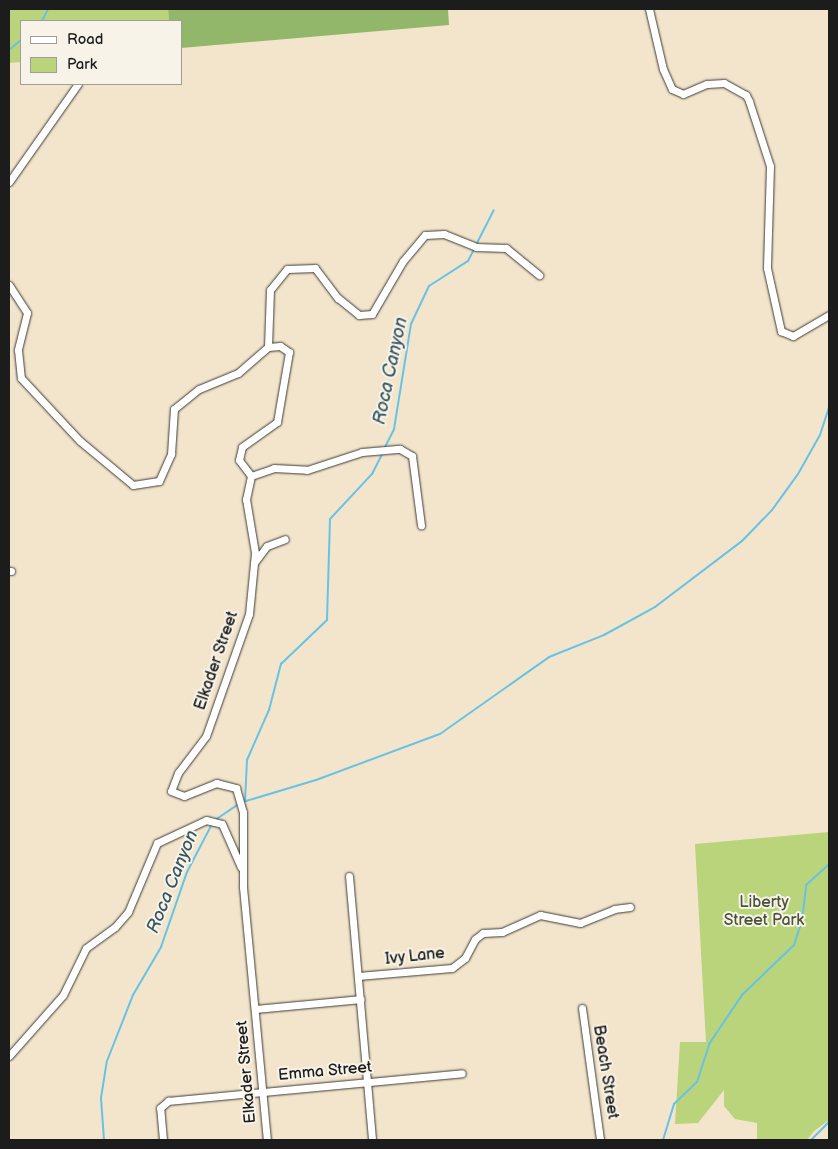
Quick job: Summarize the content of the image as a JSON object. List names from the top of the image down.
{
  "streets": {
    "street": [
      "Elkader Street",
      "Ivy Lane",
      "Emma Street",
      "Beach Street"
    ]
  },
  "crossings": [
    ["Elkader Street", "Emma Street"]
  ],
  "water": ["Roca Canyon"],
  "parks": ["Liberty Street Park"],
  "legend": ["Road", "Park"]
}
